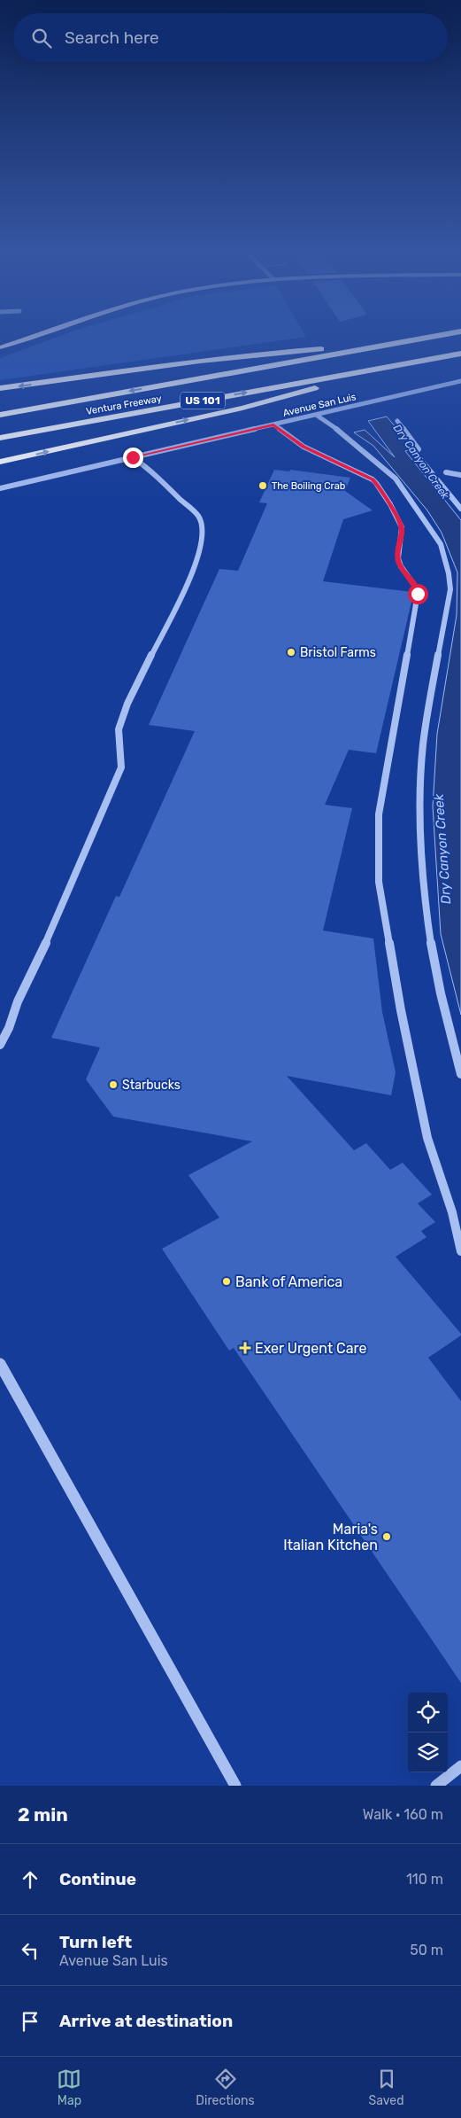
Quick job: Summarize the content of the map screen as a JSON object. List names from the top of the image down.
{
  "streets": {
    "highway": ["US 101", "Ventura Freeway"],
    "street": ["Avenue San Luis"]
  },
  "water": ["Dry Canyon Creek"],
  "places": {
    "other": [
      "The Boiling Crab",
      "Bristol Farms",
      "Starbucks",
      "Bank of America",
      "Maria's Italian Kitchen"
    ],
    "health": ["Exer Urgent Care"]
  },
  "page": {
    "search": "Search here",
    "heading": ["2 min", "Walk · 160 m"],
    "list": [
      ["Continue", "110 m"],
      ["Turn left", "Avenue San Luis", "50 m"],
      "Arrive at destination"
    ],
    "nav": ["Map", "Directions", "Saved"]
  }
}
